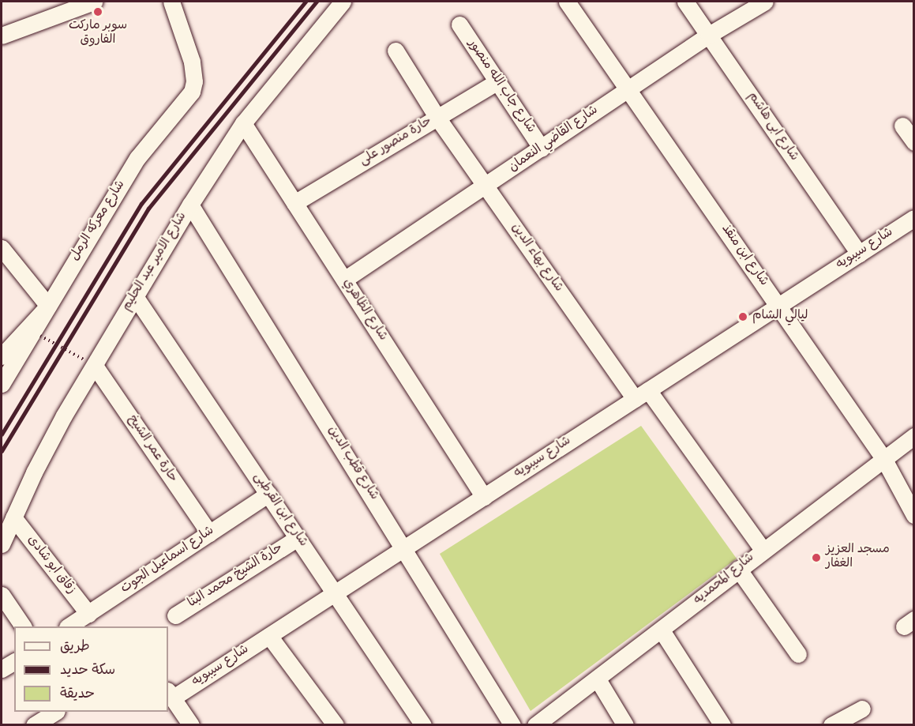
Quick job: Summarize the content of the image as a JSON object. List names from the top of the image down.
{
  "streets": {
    "street": [
      "شارع جاب الله منصور",
      "شارع ابى هاشم",
      "شارع القاضي النعمان",
      "حارة منصور على",
      "شارع معركه الرمل",
      "شارع سيبويه",
      "شارع ابن منقذ",
      "شارع بهاء الدين",
      "شارع الامير عبد الحليم",
      "شارع الظاهري",
      "حارة عمر الشيخ",
      "شارع قطب الدين",
      "شارع ابن القرطبى",
      "شارع اسماعيل الجوت",
      "زقاق ابو شادى",
      "حارة الشيخ محمد البنا",
      "شارع المحمديه"
    ]
  },
  "crossings": [
    ["شارع جاب الله منصور", "شارع القاضي النعمان"],
    ["شارع جاب الله منصور", "حارة منصور على"],
    ["شارع ابى هاشم", "شارع القاضي النعمان"],
    ["شارع ابى هاشم", "شارع سيبويه"],
    ["شارع القاضي النعمان", "شارع ابن منقذ"],
    ["شارع القاضي النعمان", "شارع بهاء الدين"],
    ["شارع القاضي النعمان", "شارع الظاهري"],
    ["حارة منصور على", "شارع بهاء الدين"],
    ["حارة منصور على", "شارع الظاهري"],
    ["شارع سيبويه", "شارع ابن منقذ"],
    ["شارع سيبويه", "شارع بهاء الدين"],
    ["شارع سيبويه", "شارع الظاهري"],
    ["شارع سيبويه", "شارع قطب الدين"],
    ["شارع سيبويه", "شارع ابن القرطبى"],
    ["شارع ابن منقذ", "شارع المحمديه"],
    ["شارع بهاء الدين", "شارع المحمديه"],
    ["شارع الامير عبد الحليم", "شارع الظاهري"],
    ["شارع الامير عبد الحليم", "حارة عمر الشيخ"],
    ["شارع الامير عبد الحليم", "شارع قطب الدين"],
    ["شارع الامير عبد الحليم", "شارع ابن القرطبى"],
    ["شارع الامير عبد الحليم", "زقاق ابو شادى"],
    ["حارة عمر الشيخ", "شارع اسماعيل الجوت"],
    ["شارع ابن القرطبى", "شارع اسماعيل الجوت"],
    ["شارع ابن القرطبى", "حارة الشيخ محمد البنا"],
    ["شارع اسماعيل الجوت", "زقاق ابو شادى"]
  ],
  "places": ["سوبر ماركت الفاروق", "ليالي الشام", "مسجد العزيز الغفار"],
  "legend": ["طريق", "سكة حديد", "حديقة"]
}
